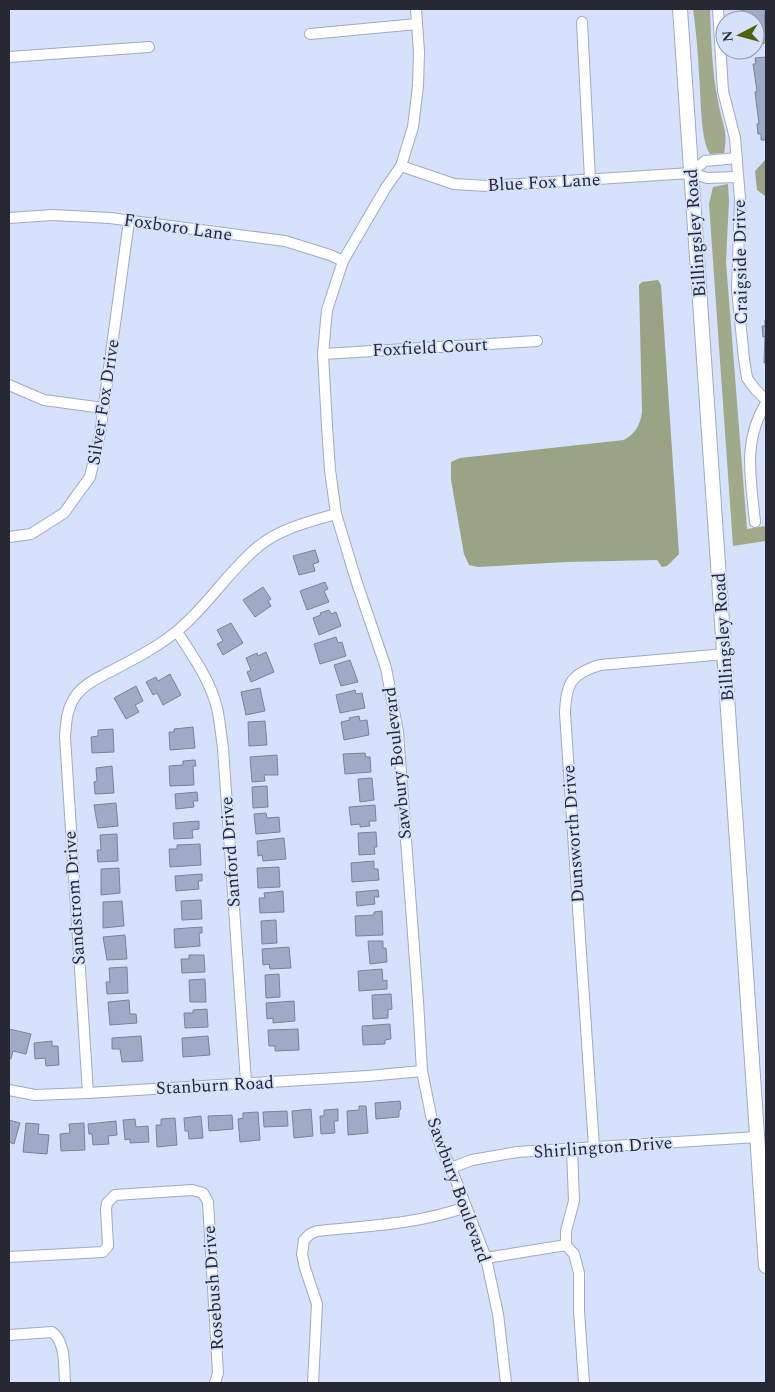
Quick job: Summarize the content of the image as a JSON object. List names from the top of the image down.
{
  "streets": {
    "street": [
      "Blue Fox Lane",
      "Foxboro Lane",
      "Billingsley Road",
      "Craigside Drive",
      "Foxfield Court",
      "Silver Fox Drive",
      "Sawbury Boulevard",
      "Dunsworth Drive",
      "Sanford Drive",
      "Sandstrom Drive",
      "Stanburn Road",
      "Shirlington Drive",
      "Rosebush Drive"
    ]
  },
  "crossings": [
    ["Blue Fox Lane", "Billingsley Road"],
    ["Blue Fox Lane", "Craigside Drive"],
    ["Blue Fox Lane", "Sawbury Boulevard"],
    ["Foxboro Lane", "Silver Fox Drive"],
    ["Foxboro Lane", "Sawbury Boulevard"],
    ["Billingsley Road", "Craigside Drive"],
    ["Billingsley Road", "Dunsworth Drive"],
    ["Billingsley Road", "Shirlington Drive"],
    ["Foxfield Court", "Sawbury Boulevard"],
    ["Sawbury Boulevard", "Stanburn Road"],
    ["Sawbury Boulevard", "Shirlington Drive"],
    ["Dunsworth Drive", "Shirlington Drive"],
    ["Sanford Drive", "Sandstrom Drive"],
    ["Sanford Drive", "Stanburn Road"],
    ["Sandstrom Drive", "Stanburn Road"]
  ],
  "north": "left"
}
